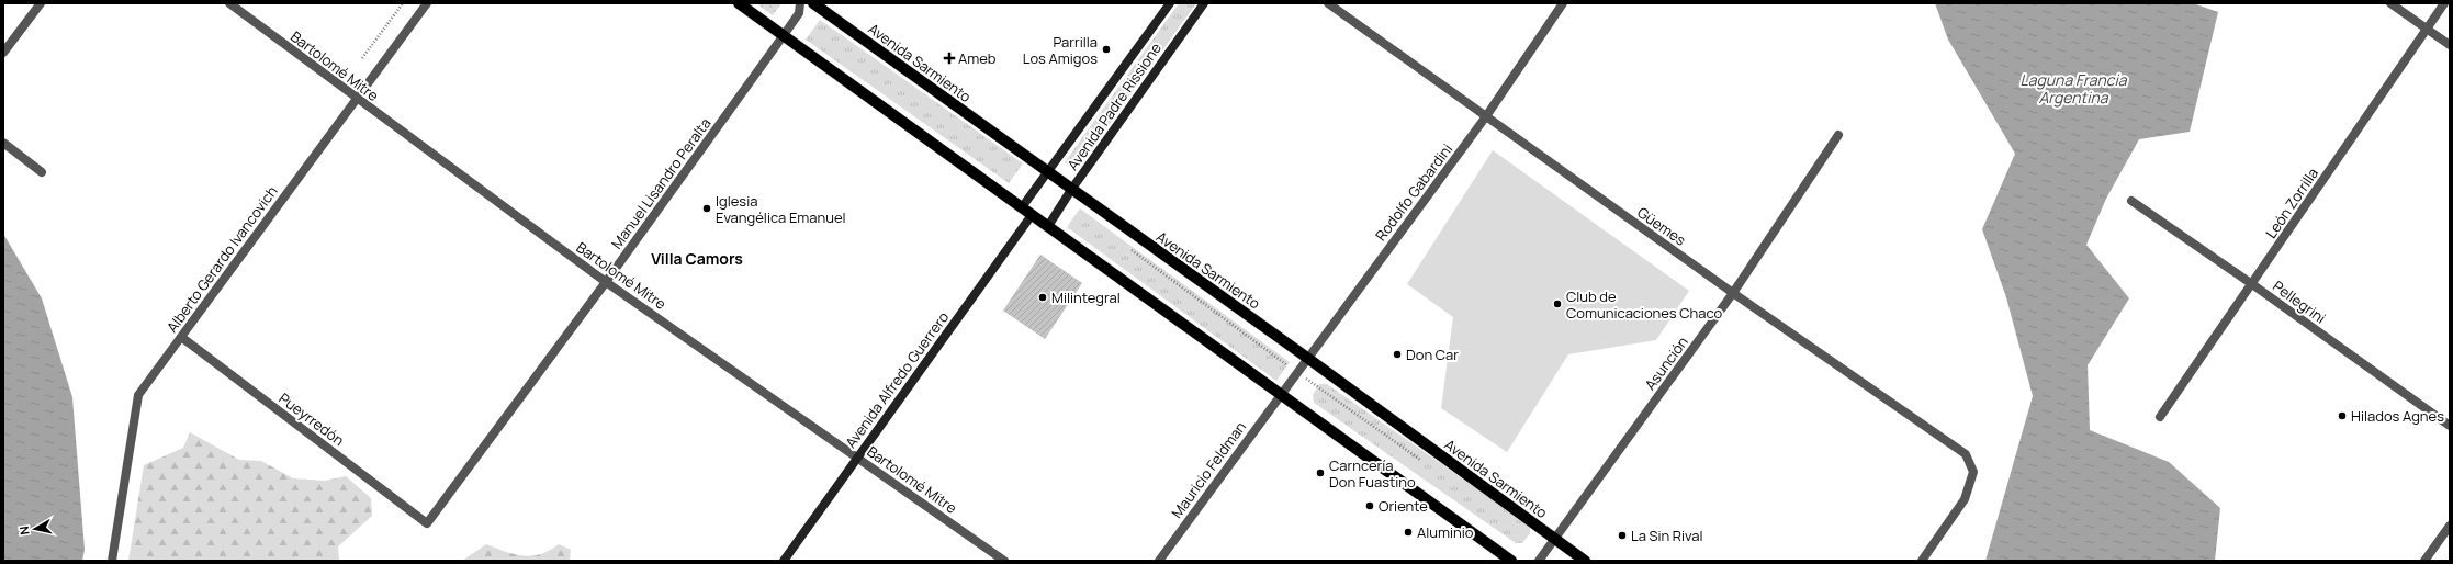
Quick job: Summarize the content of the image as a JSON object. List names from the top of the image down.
{
  "streets": {
    "main road": ["Avenida Sarmiento", "Avenida Padre Rissione", "Avenida Alfredo Guerrero"],
    "street": [
      "Bartolomé Mitre",
      "Manuel Lisandro Peralta",
      "Rodolfo Gabardini",
      "León Zorrilla",
      "Güemes",
      "Alberto Gerardo Ivancovich",
      "Pellegrini",
      "Asunción",
      "Pueyrredón",
      "Mauricio Feldman"
    ]
  },
  "crossings": [
    ["Avenida Sarmiento", "Avenida Padre Rissione"],
    ["Avenida Sarmiento", "Rodolfo Gabardini"],
    ["Avenida Sarmiento", "Asunción"],
    ["Bartolomé Mitre", "Manuel Lisandro Peralta"],
    ["Bartolomé Mitre", "Alberto Gerardo Ivancovich"],
    ["Bartolomé Mitre", "Avenida Alfredo Guerrero"],
    ["Manuel Lisandro Peralta", "Pueyrredón"],
    ["Rodolfo Gabardini", "Güemes"],
    ["Rodolfo Gabardini", "Mauricio Feldman"],
    ["León Zorrilla", "Pellegrini"],
    ["Güemes", "Asunción"],
    ["Alberto Gerardo Ivancovich", "Pueyrredón"]
  ],
  "districts": ["Villa Camors"],
  "water": ["Laguna Francia Argentina"],
  "places": {
    "other": [
      "Parrilla Los Amigos",
      "Iglesia Evangélica Emanuel",
      "Milintegral",
      "Club de Comunicaciones Chaco",
      "Don Car",
      "Hilados Agnes",
      "Carncería Don Fuastino",
      "Oriente",
      "Aluminio",
      "La Sin Rival"
    ],
    "health": ["Ameb"]
  },
  "north": "left"
}
